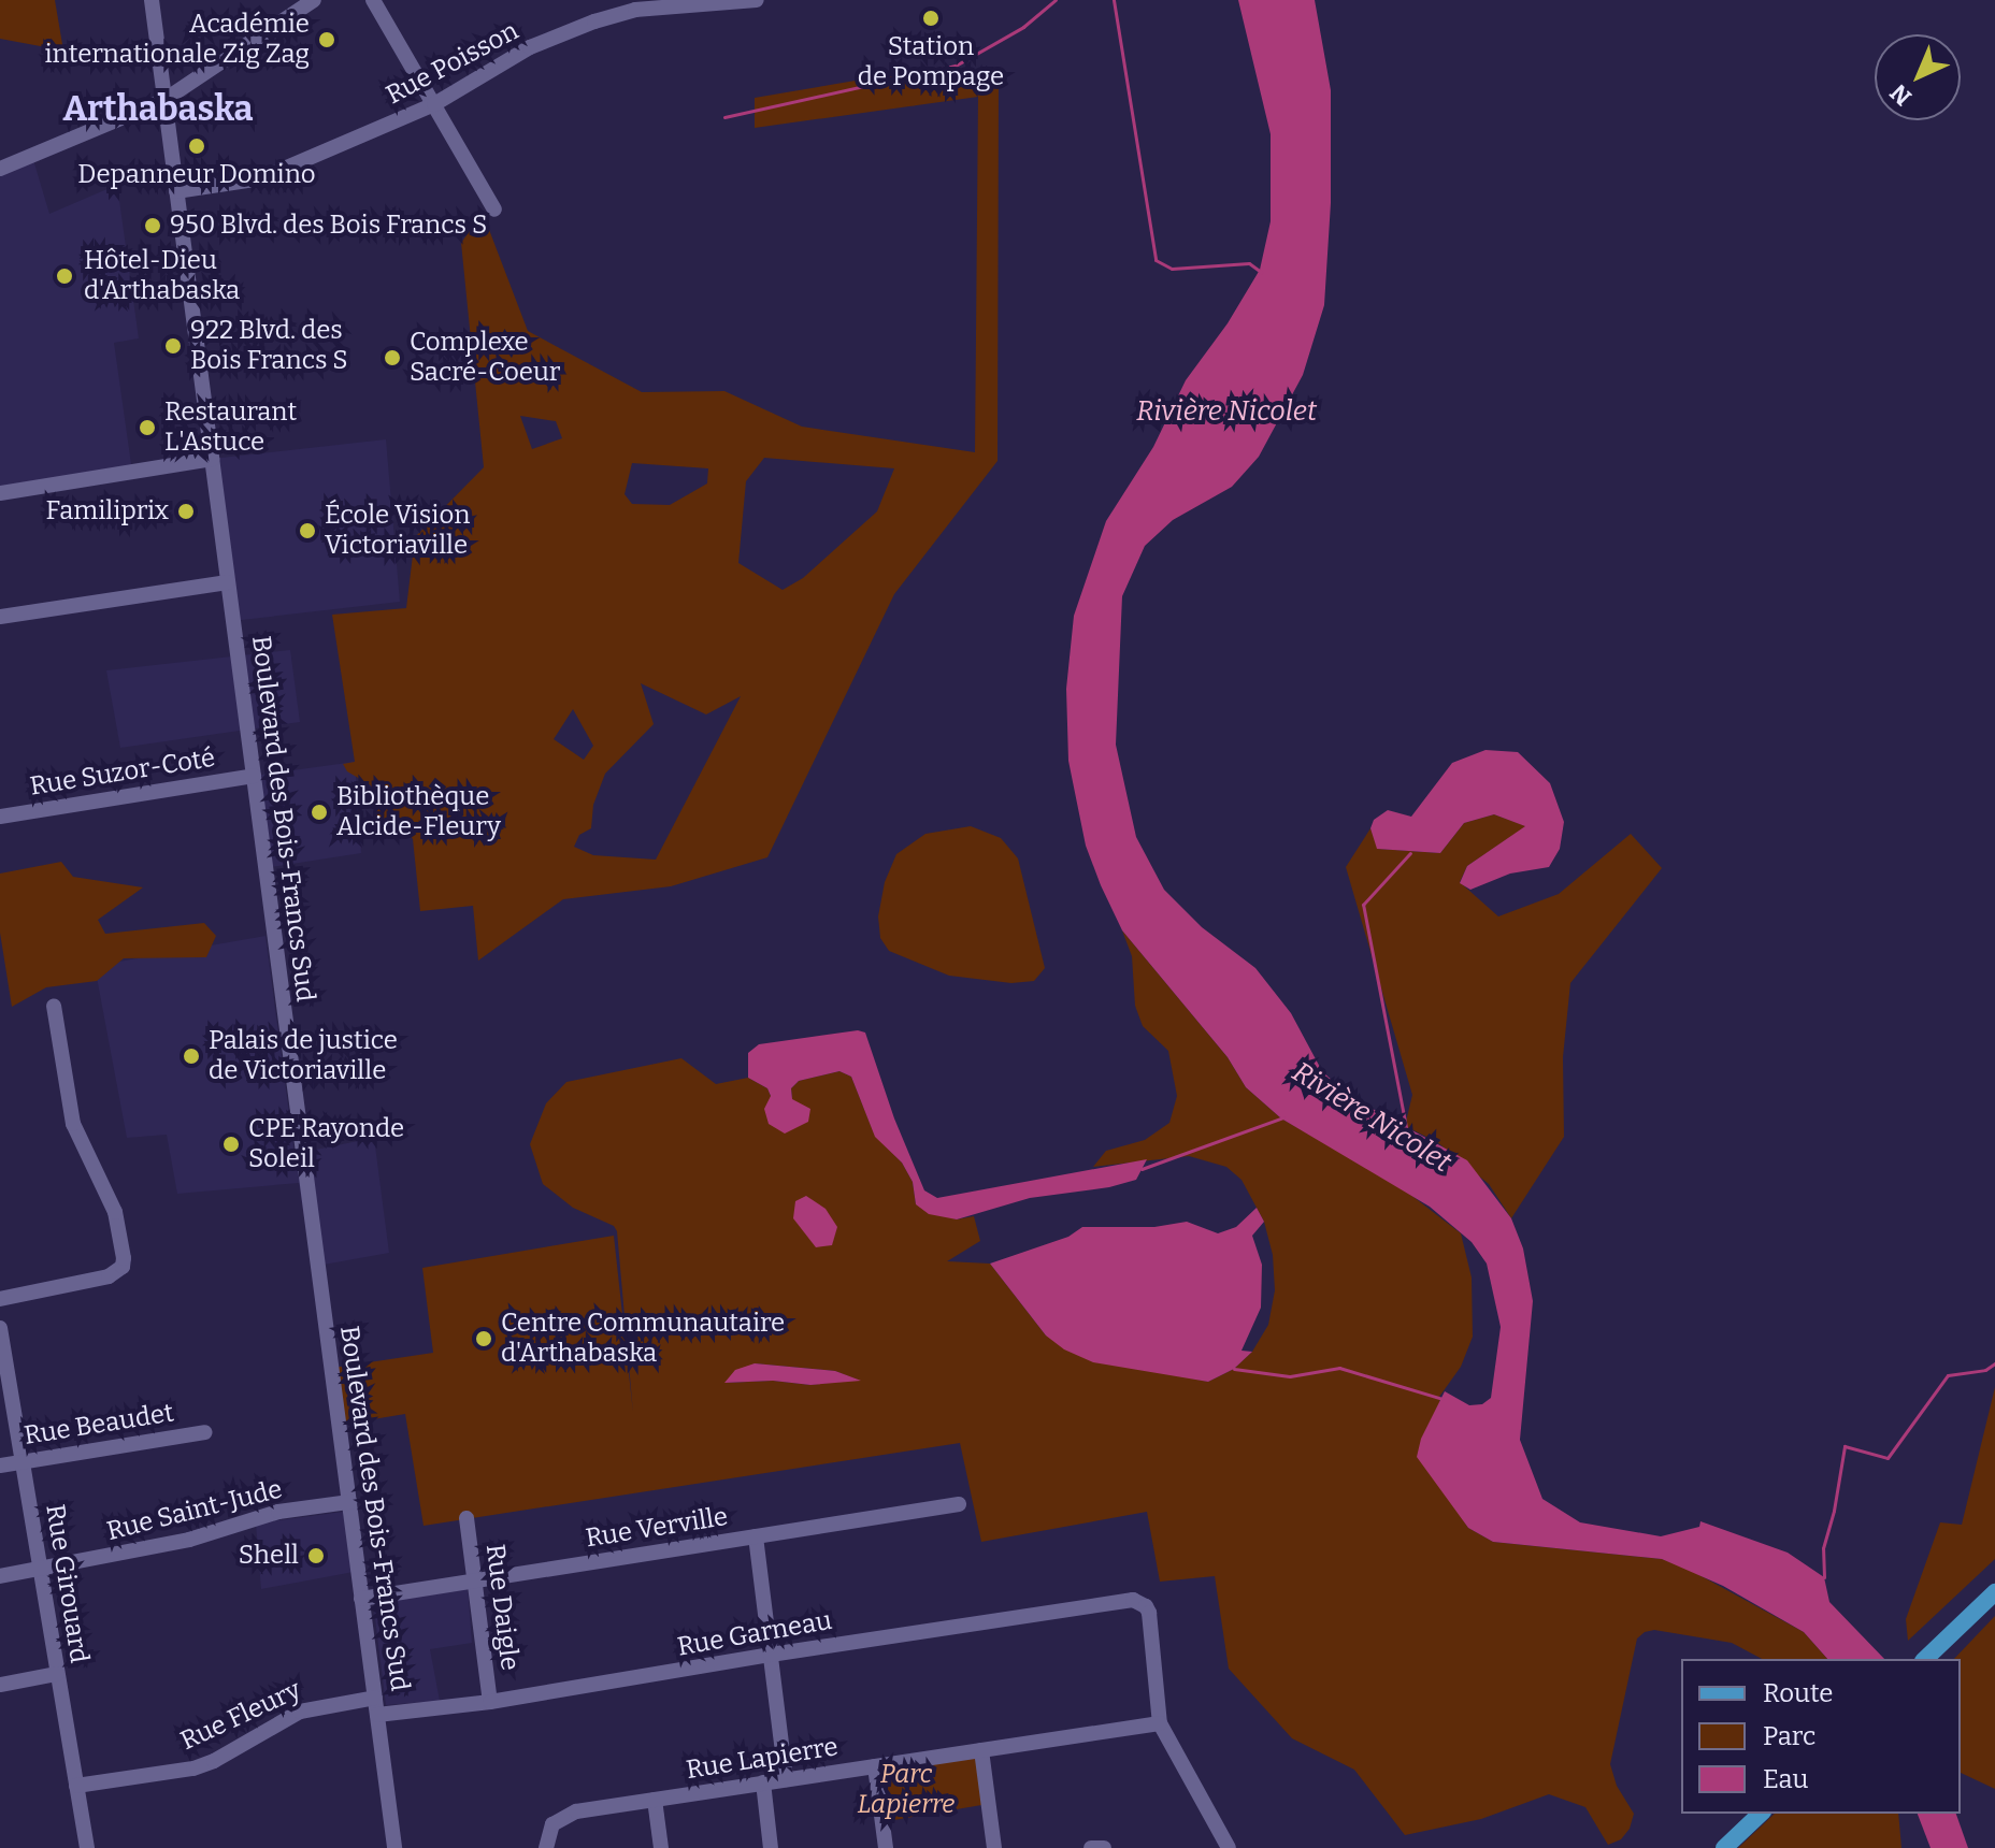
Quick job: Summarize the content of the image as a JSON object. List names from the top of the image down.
{
  "streets": {
    "street": [
      "Rue Poisson",
      "Rue Suzor-Coté",
      "Boulevard des Bois-Francs Sud",
      "Rue Beaudet",
      "Rue Saint-Jude",
      "Rue Verville",
      "Rue Girouard",
      "Rue Daigle",
      "Rue Garneau",
      "Rue Fleury",
      "Rue Lapierre"
    ]
  },
  "crossings": [
    ["Rue Poisson", "Boulevard des Bois-Francs Sud"],
    ["Rue Suzor-Coté", "Boulevard des Bois-Francs Sud"],
    ["Boulevard des Bois-Francs Sud", "Rue Saint-Jude"],
    ["Boulevard des Bois-Francs Sud", "Rue Verville"],
    ["Boulevard des Bois-Francs Sud", "Rue Garneau"],
    ["Boulevard des Bois-Francs Sud", "Rue Fleury"],
    ["Rue Beaudet", "Rue Girouard"],
    ["Rue Saint-Jude", "Rue Girouard"],
    ["Rue Verville", "Rue Daigle"],
    ["Rue Girouard", "Rue Fleury"],
    ["Rue Daigle", "Rue Garneau"],
    ["Rue Garneau", "Rue Lapierre"]
  ],
  "districts": ["Arthabaska"],
  "water": ["Rivière Nicolet"],
  "parks": ["Parc Lapierre"],
  "places": [
    "Station de Pompage",
    "Académie internationale Zig Zag",
    "Depanneur Domino",
    "950 Blvd. des Bois Francs S",
    "Hôtel-Dieu d'Arthabaska",
    "922 Blvd. des Bois Francs S",
    "Complexe Sacré-Coeur",
    "Restaurant L'Astuce",
    "Familiprix",
    "École Vision Victoriaville",
    "Bibliothèque Alcide-Fleury",
    "Palais de justice de Victoriaville",
    "CPE Rayonde Soleil",
    "Centre Communautaire d'Arthabaska",
    "Shell"
  ],
  "legend": ["Route", "Parc", "Eau"],
  "north": "bottom left"
}
